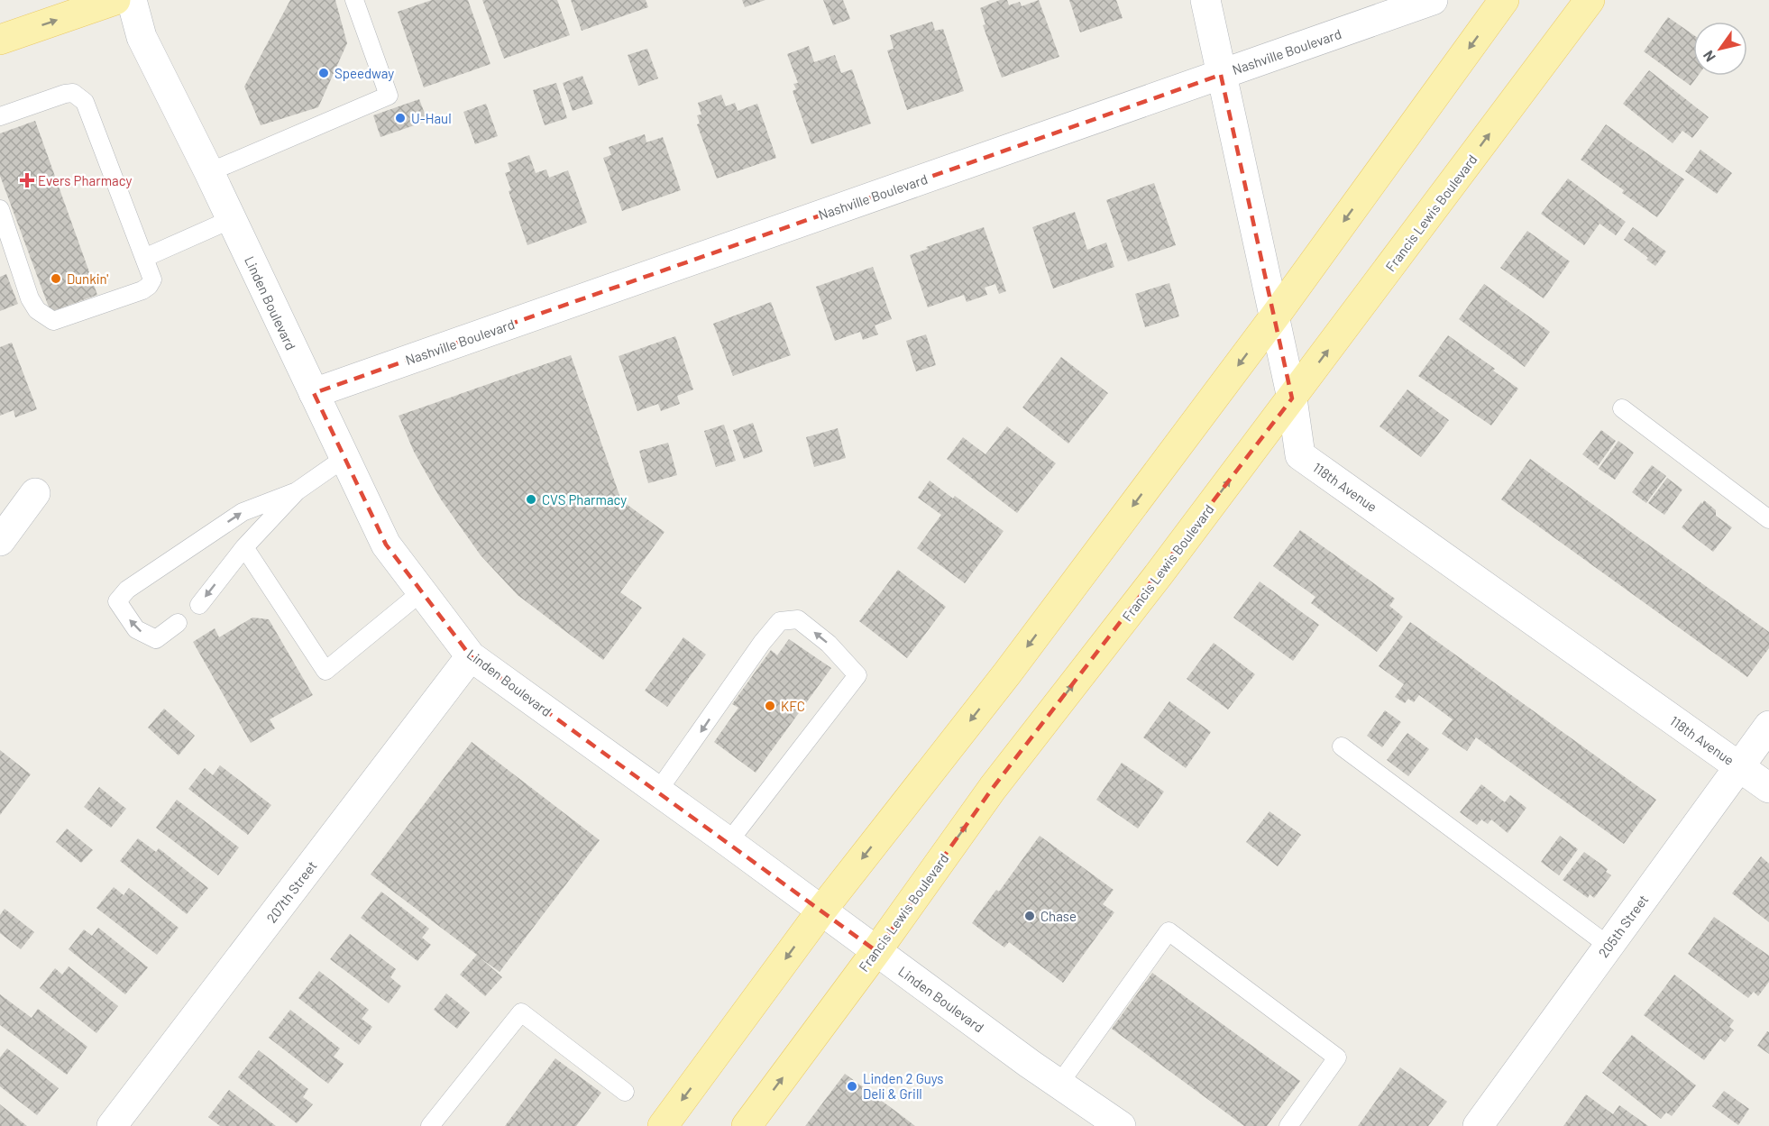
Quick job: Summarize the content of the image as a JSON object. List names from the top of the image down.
{
  "streets": {
    "main road": ["Francis Lewis Boulevard"],
    "street": [
      "Nashville Boulevard",
      "Linden Boulevard",
      "118th Avenue",
      "207th Street",
      "205th Street"
    ]
  },
  "crossings": [
    ["Nashville Boulevard", "Linden Boulevard"],
    ["Nashville Boulevard", "118th Avenue"],
    ["Francis Lewis Boulevard", "Linden Boulevard"],
    ["Francis Lewis Boulevard", "118th Avenue"],
    ["Linden Boulevard", "207th Street"],
    ["118th Avenue", "205th Street"]
  ],
  "places": {
    "other": [
      "Speedway",
      "U-Haul",
      "Dunkin'",
      "CVS Pharmacy",
      "KFC",
      "Chase",
      "Linden 2 Guys Deli & Grill"
    ],
    "health": ["Evers Pharmacy"]
  },
  "north": "bottom left"
}
